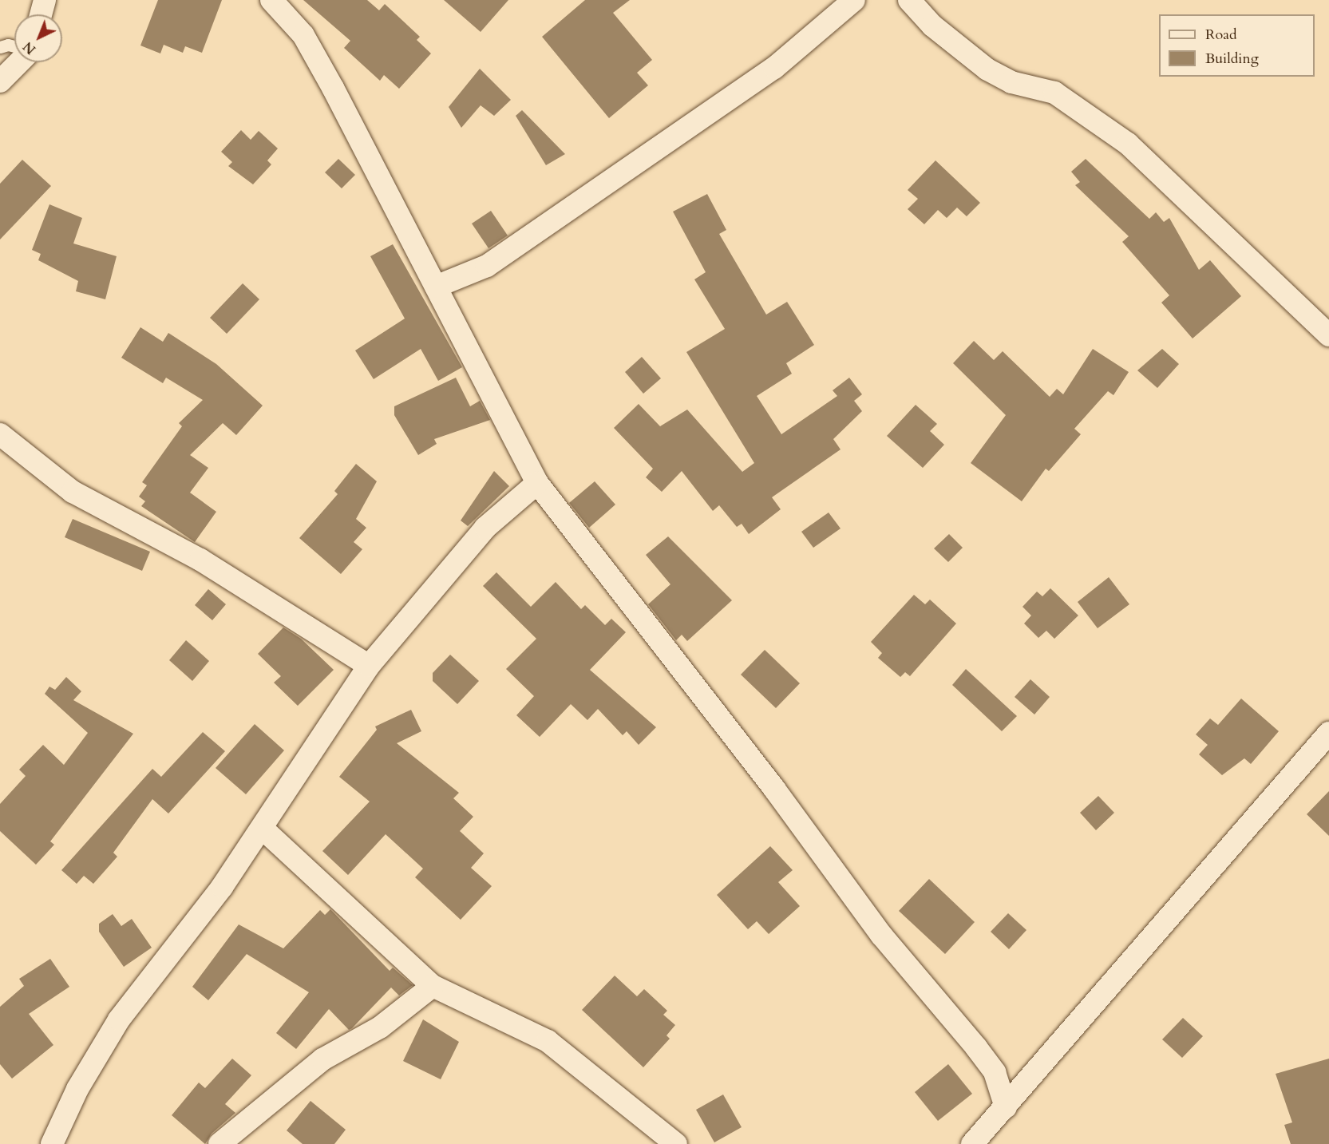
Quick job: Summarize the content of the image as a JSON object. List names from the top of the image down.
{
  "legend": ["Road", "Building"],
  "north": "bottom left"
}
